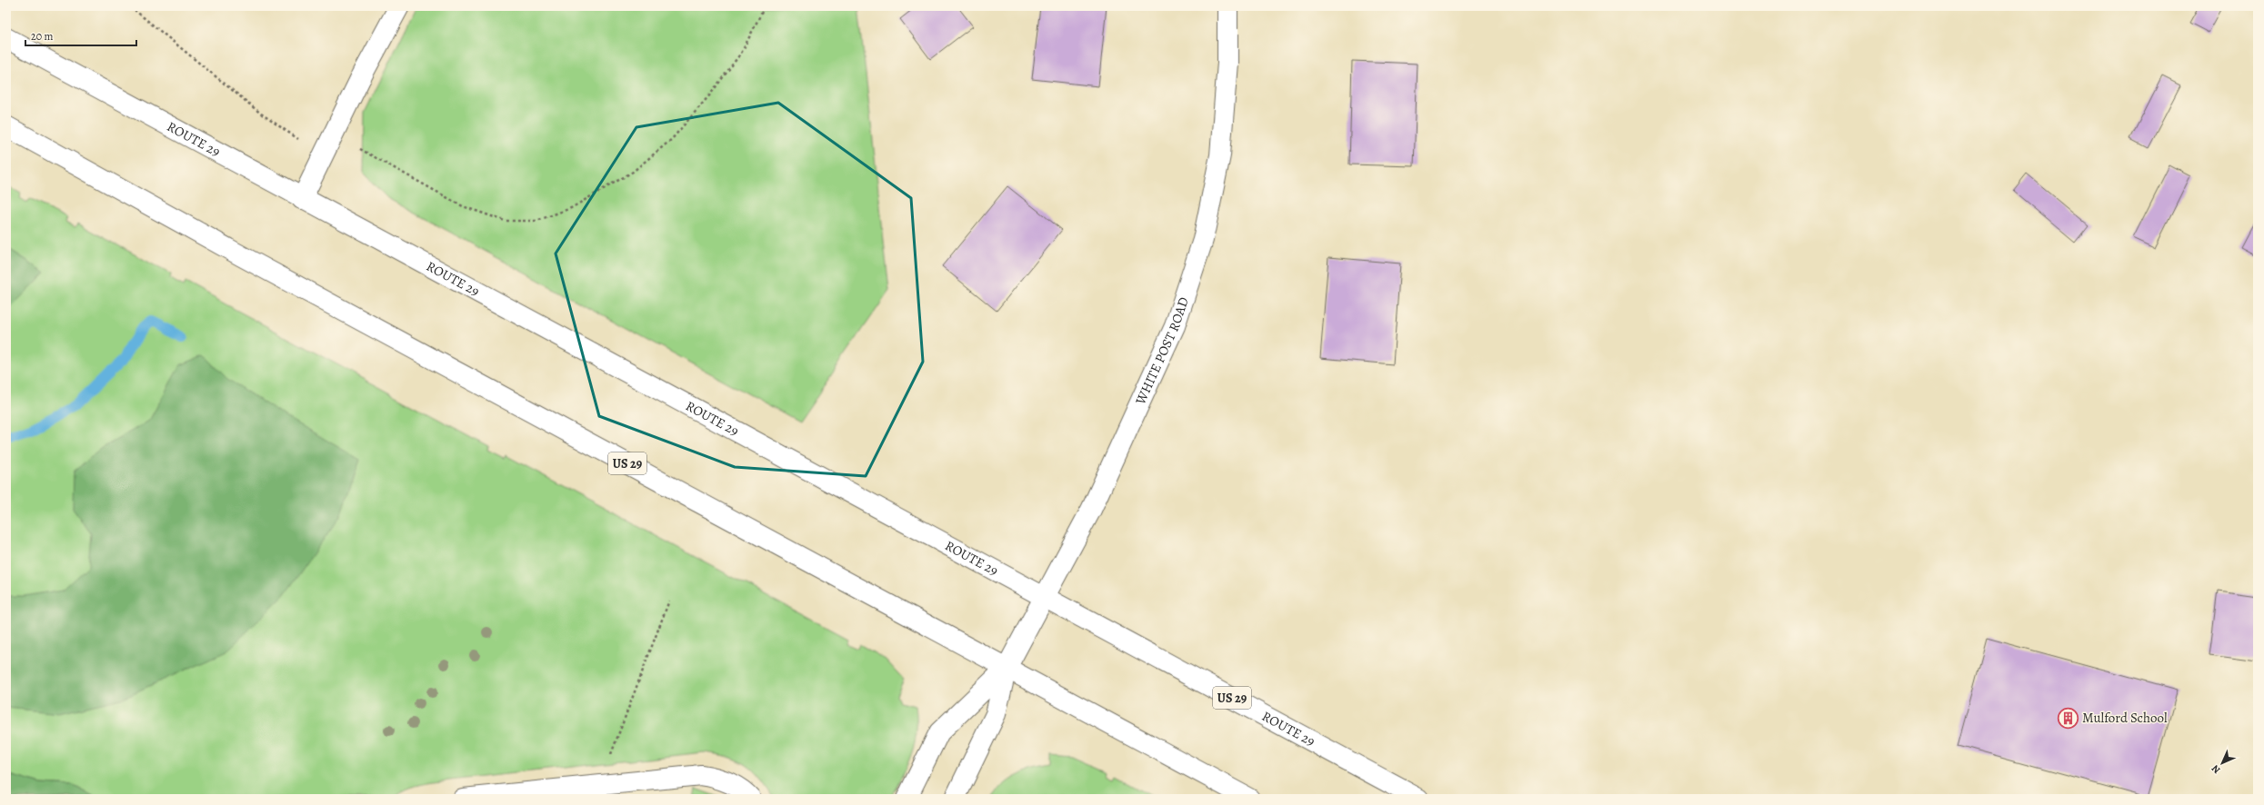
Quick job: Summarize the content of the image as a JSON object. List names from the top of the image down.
{
  "streets": {
    "main road": ["ROUTE 29", "WHITE POST ROAD", "US 29"]
  },
  "crossings": [
    ["ROUTE 29", "WHITE POST ROAD"],
    ["WHITE POST ROAD", "US 29"]
  ],
  "places": {
    "building": ["Mulford School"]
  },
  "scale_bar": "20 m",
  "north": "bottom left"
}
